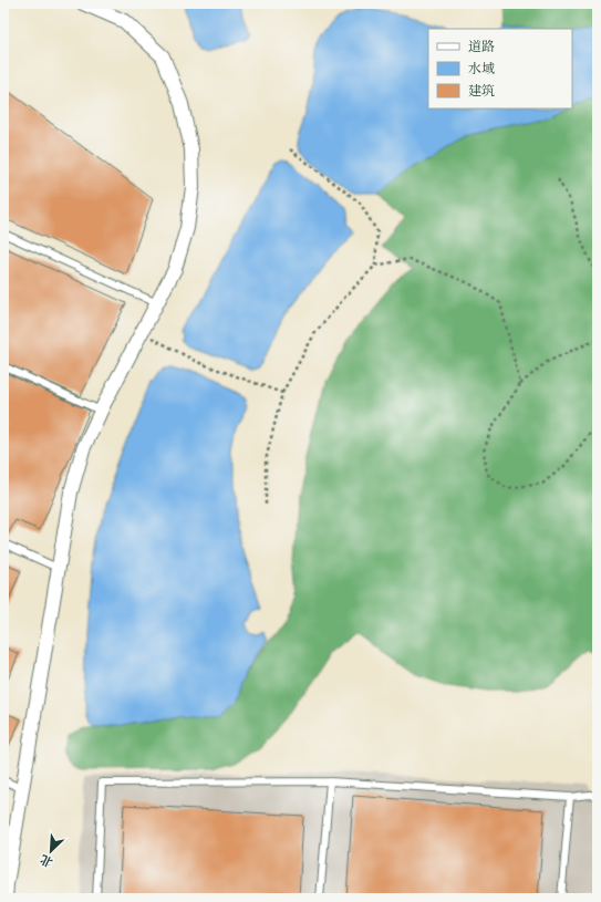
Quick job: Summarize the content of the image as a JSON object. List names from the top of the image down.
{
  "legend": ["道路", "水域", "建筑"],
  "north": "bottom left"
}
